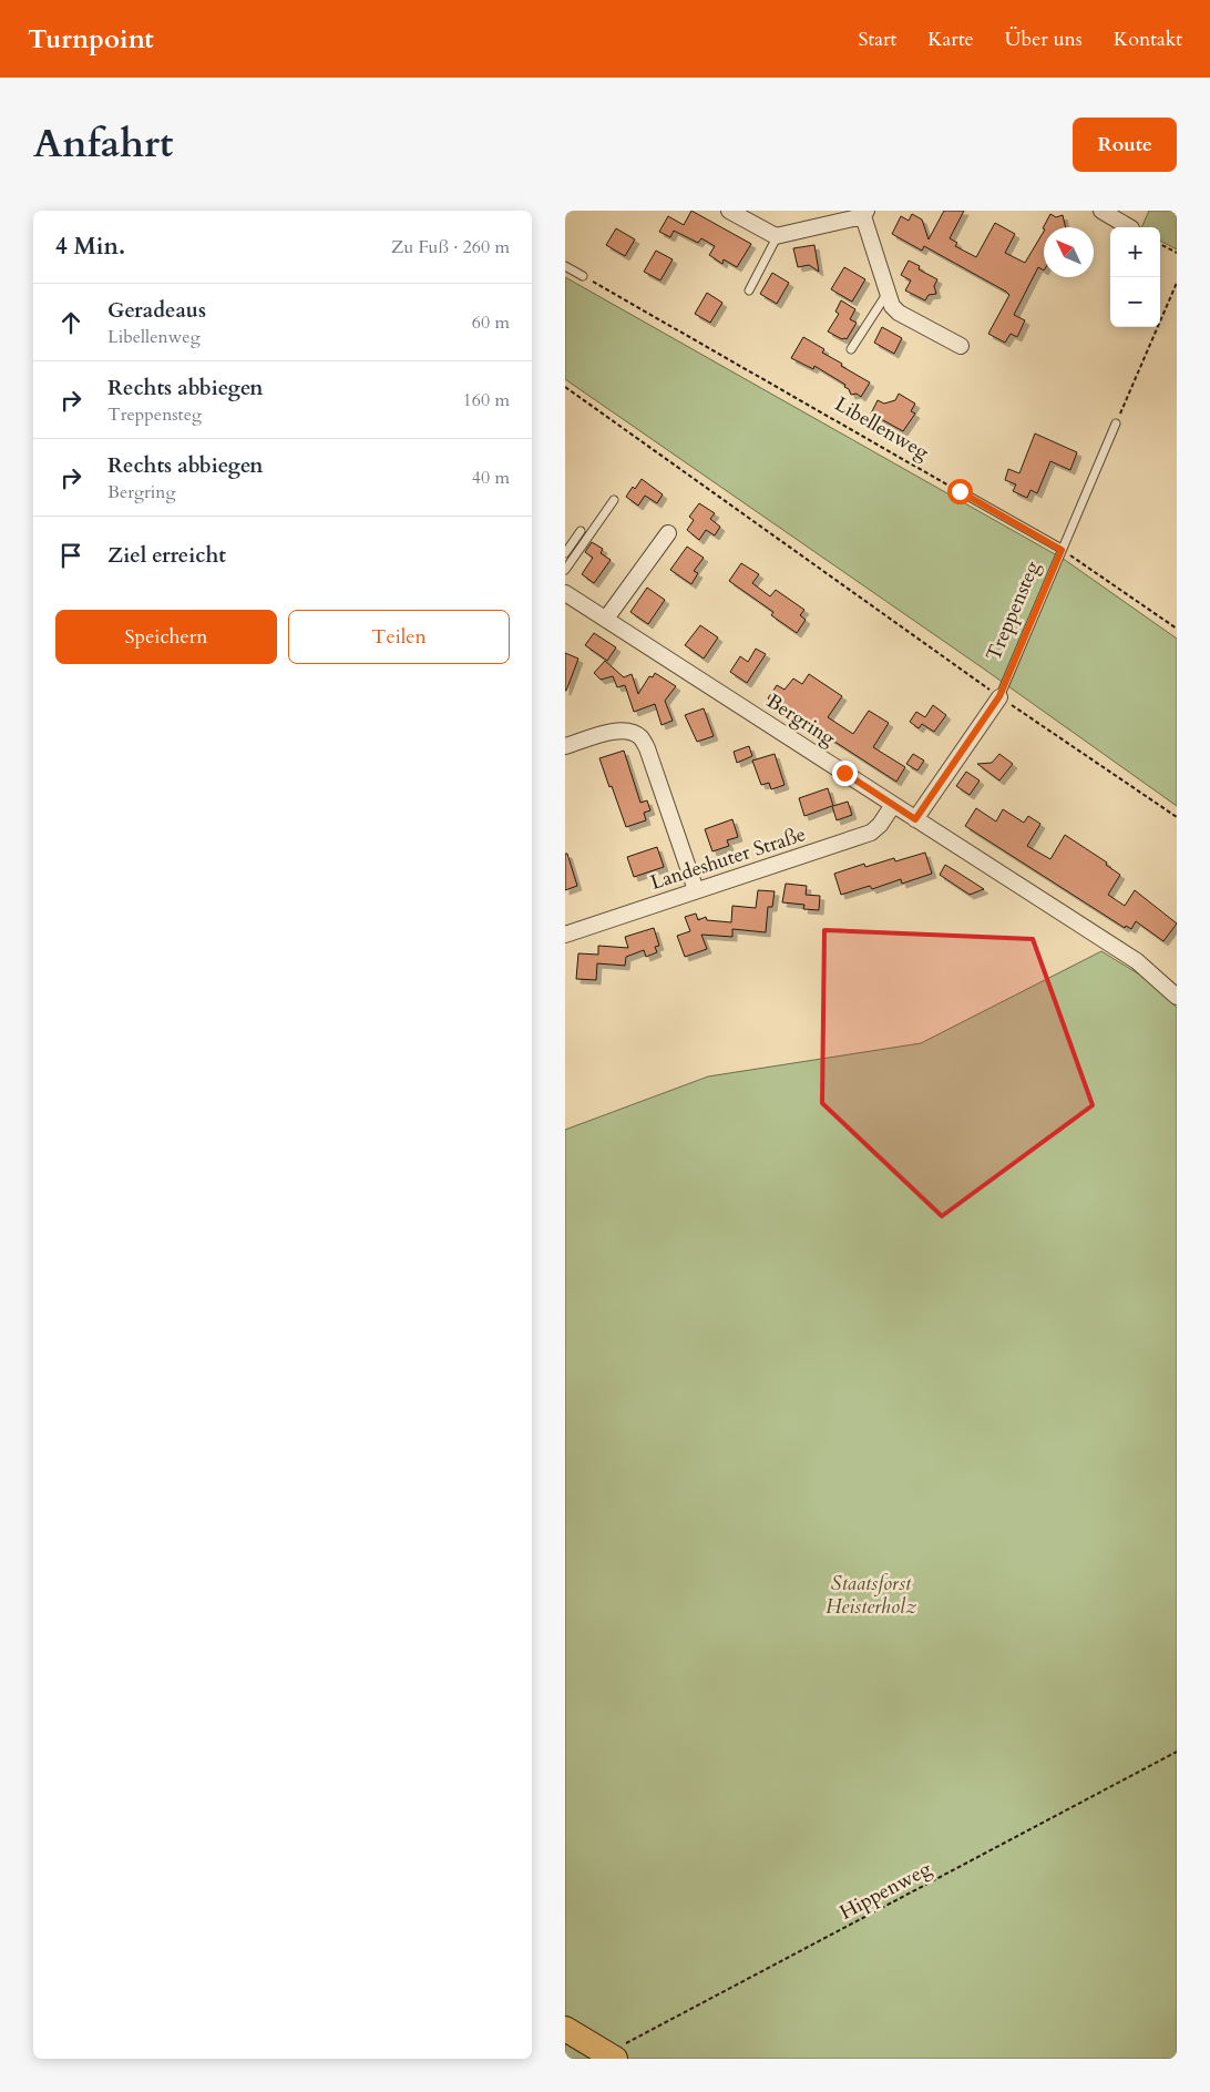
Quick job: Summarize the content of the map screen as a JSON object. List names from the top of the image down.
{
  "streets": {
    "street": ["Treppensteg", "Bergring", "Landeshuter Straße"],
    "path": ["Libellenweg", "Hippenweg"]
  },
  "crossings": [
    ["Treppensteg", "Bergring"],
    ["Bergring", "Landeshuter Straße"]
  ],
  "parks": ["Staatsforst Heisterholz"],
  "north": "top left",
  "page": {
    "header": "Turnpoint",
    "nav": [
      "Start",
      "Karte",
      "Über uns",
      "Kontakt"
    ],
    "title": "Anfahrt",
    "buttons": [
      "Route",
      ["Speichern", "Teilen"]
    ],
    "heading": ["4 Min.", "Zu Fuß · 260 m"],
    "map_buttons": ["+", "−"],
    "list": [
      ["Geradeaus", "Libellenweg", "60 m"],
      ["Rechts abbiegen", "Treppensteg", "160 m"],
      ["Rechts abbiegen", "Bergring", "40 m"],
      "Ziel erreicht"
    ]
  }
}
